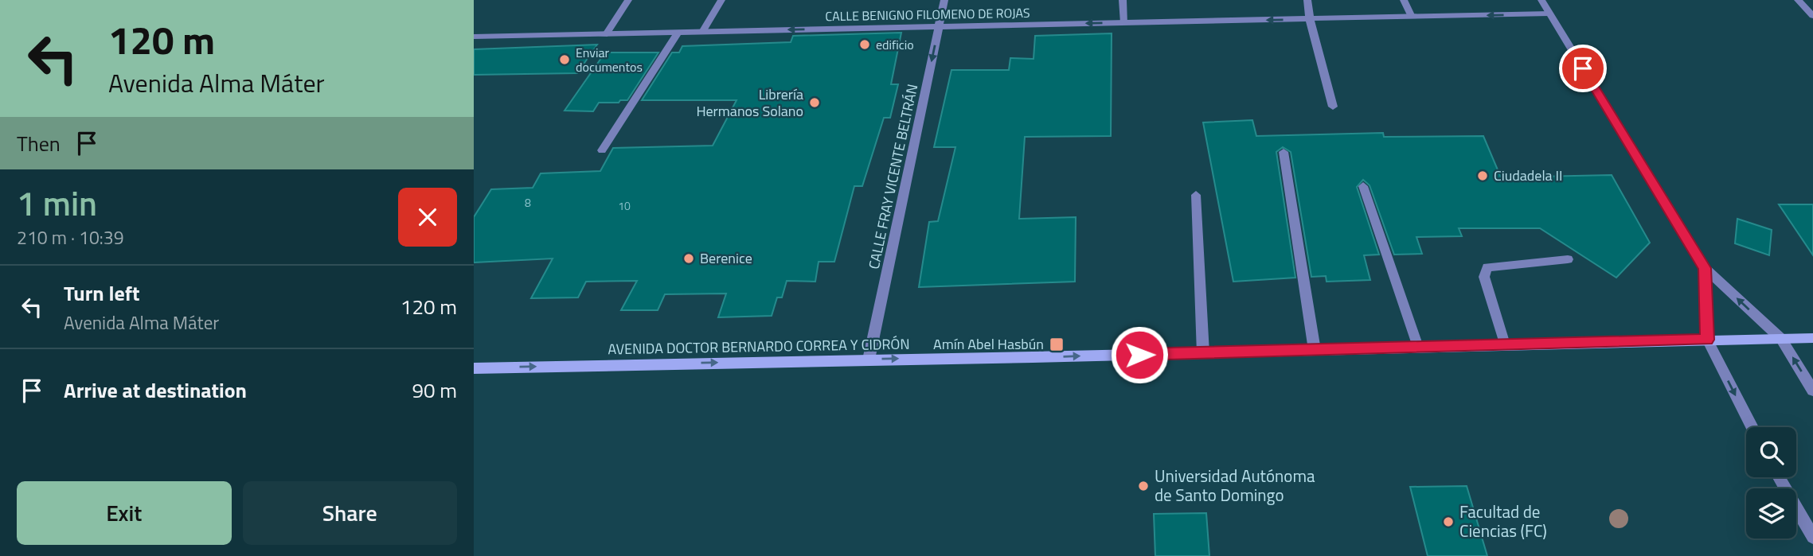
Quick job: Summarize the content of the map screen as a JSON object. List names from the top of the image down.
{
  "streets": {
    "main road": ["AVENIDA DOCTOR BERNARDO CORREA Y CIDRÓN"],
    "street": ["CALLE BENIGNO FILOMENO DE ROJAS", "CALLE FRAY VICENTE BELTRÁN"]
  },
  "crossings": [
    ["CALLE BENIGNO FILOMENO DE ROJAS", "CALLE FRAY VICENTE BELTRÁN"],
    ["CALLE FRAY VICENTE BELTRÁN", "AVENIDA DOCTOR BERNARDO CORREA Y CIDRÓN"]
  ],
  "one_way": ["CALLE BENIGNO FILOMENO DE ROJAS", "CALLE FRAY VICENTE BELTRÁN", "AVENIDA DOCTOR BERNARDO CORREA Y CIDRÓN"],
  "places": {
    "other": [
      "edificio",
      "Enviar documentos",
      "Librería Hermanos Solano",
      "Ciudadela II",
      "Berenice",
      "Universidad Autónoma de Santo Domingo",
      "Facultad de Ciencias (FC)"
    ],
    "transit": ["Amín Abel Hasbún"]
  },
  "house_numbers": ["8", "10"],
  "page": {
    "turn": ["120 m", "Avenida Alma Máter"],
    "then": "Then",
    "heading": ["1 min", "210 m · 10:39"],
    "list": [
      {
        "name": "Turn left",
        "note": "Avenida Alma Máter",
        "value": "120 m"
      },
      {
        "name": "Arrive at destination",
        "value": "90 m"
      }
    ],
    "buttons": ["Exit", "Share"]
  }
}
